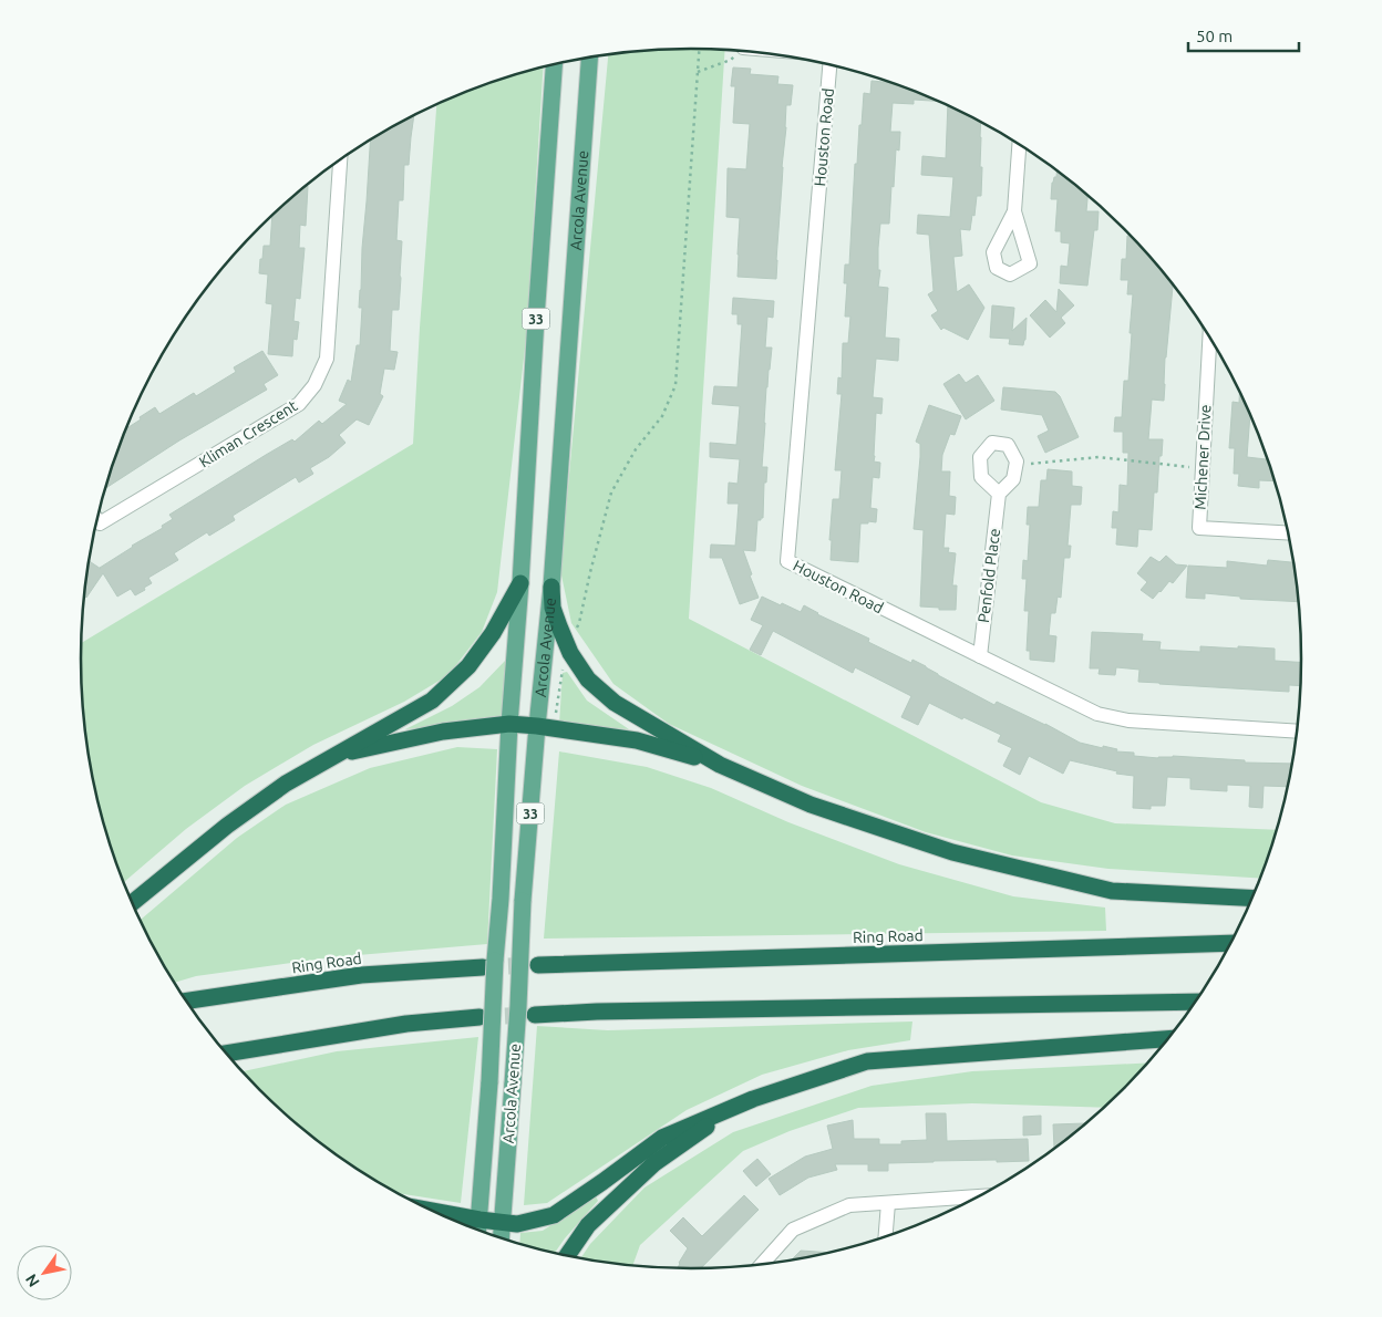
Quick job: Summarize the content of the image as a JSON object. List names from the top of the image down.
{
  "streets": {
    "highway": ["Ring Road"],
    "main road": ["Arcola Avenue", "33"],
    "street": [
      "Houston Road",
      "Kliman Crescent",
      "Michener Drive",
      "Penfold Place"
    ]
  },
  "crossings": [
    ["Houston Road", "Penfold Place"]
  ],
  "scale_bar": "50 m",
  "north": "bottom left"
}
